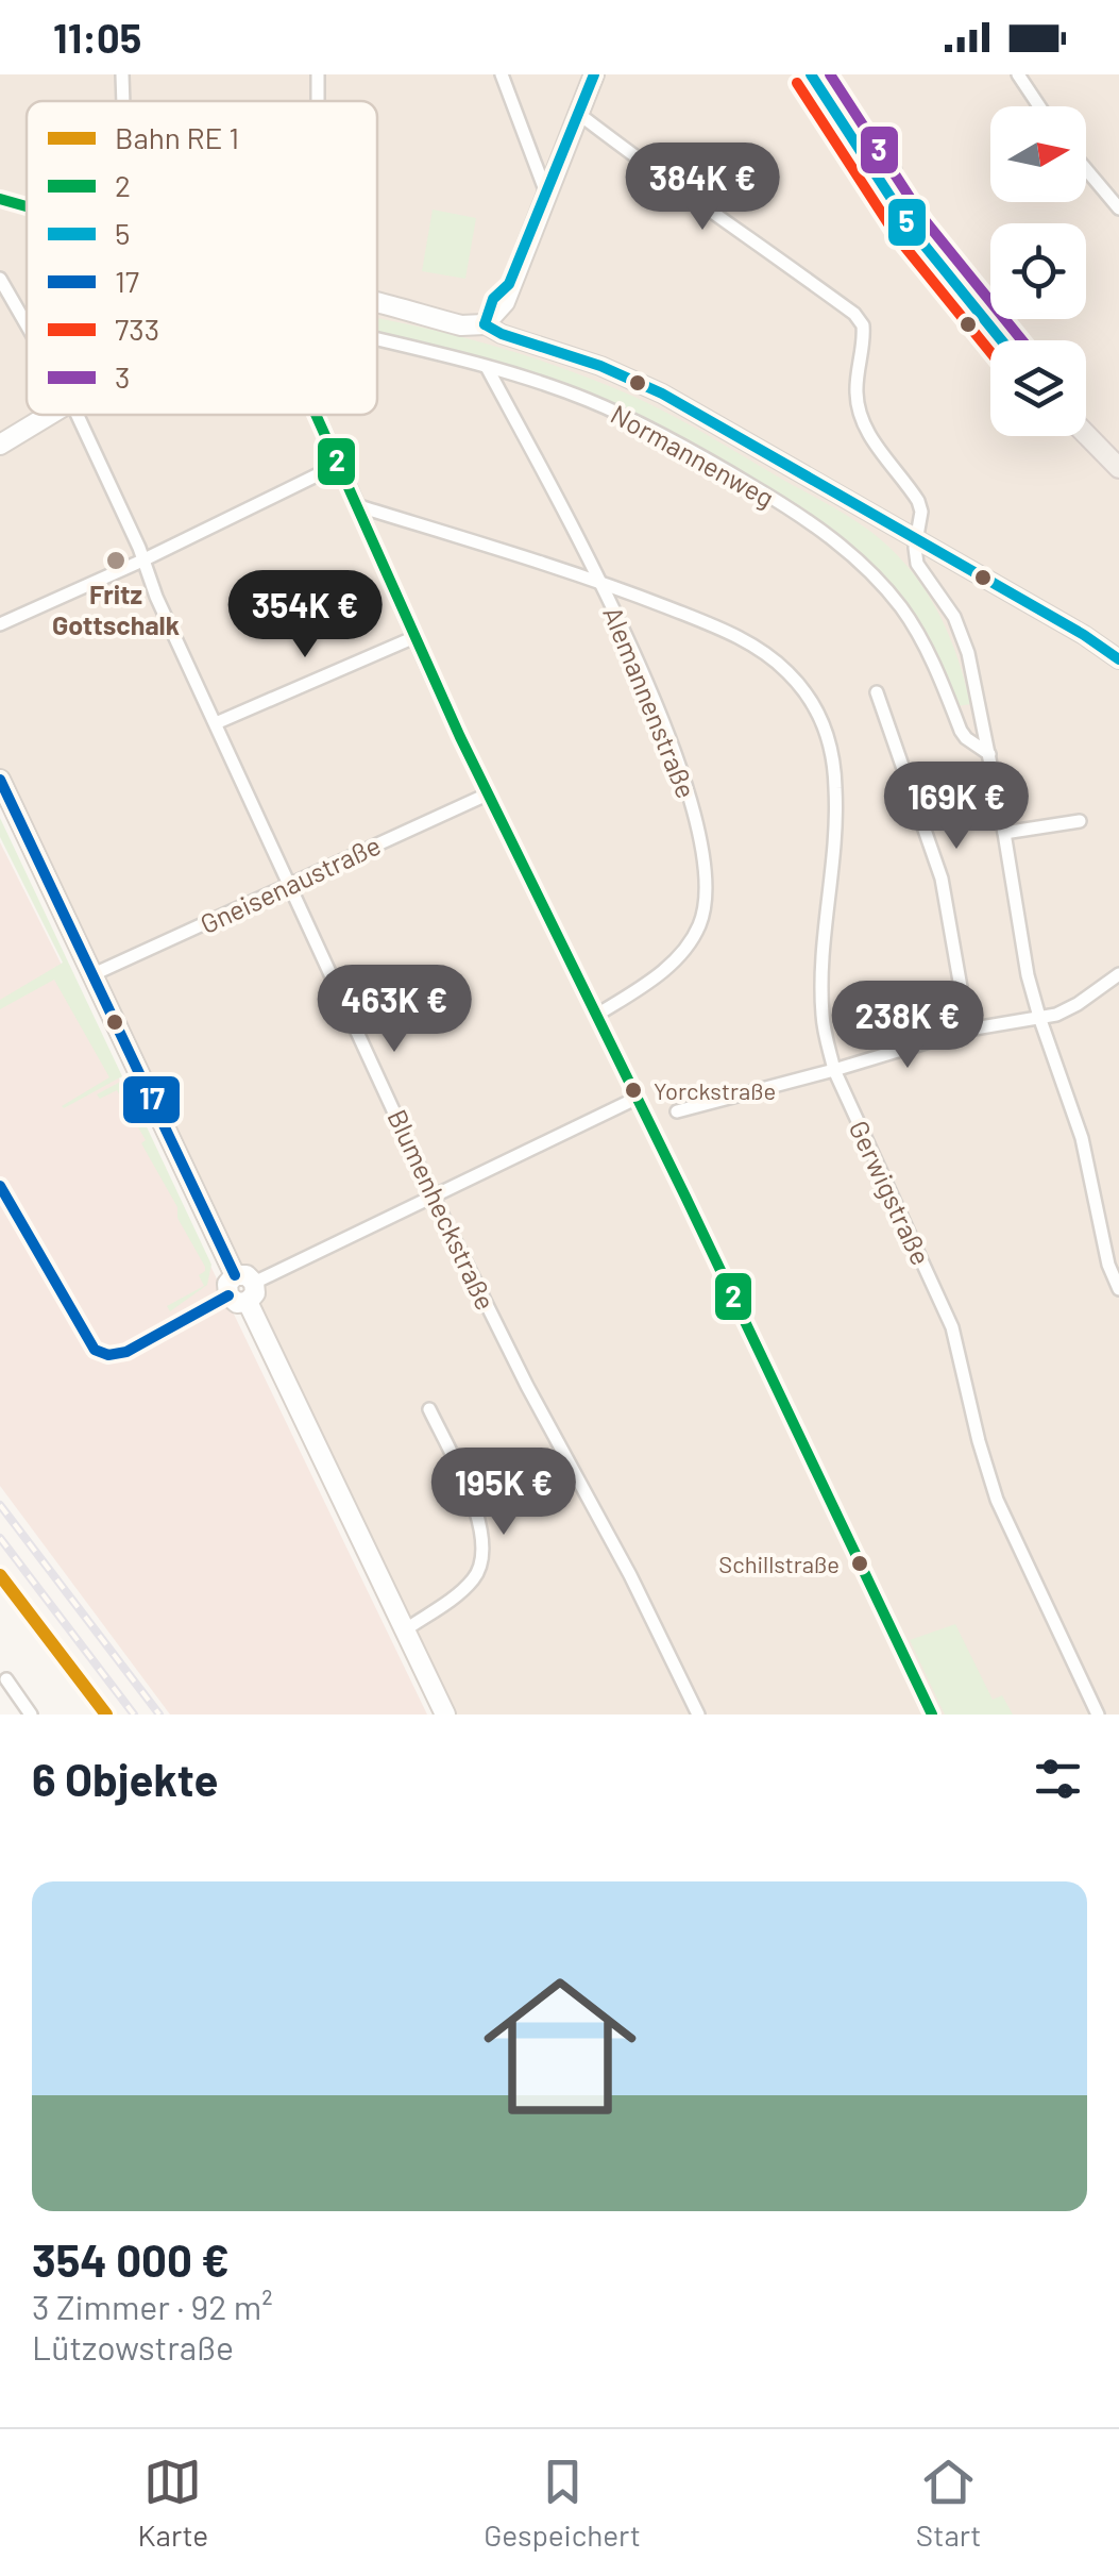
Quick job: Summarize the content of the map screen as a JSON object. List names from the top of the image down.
{
  "streets": {
    "street": [
      "Normannenweg",
      "Alemannenstraße",
      "Gneisenaustraße",
      "Gerwigstraße",
      "Blumenheckstraße"
    ]
  },
  "crossings": [
    ["Normannenweg", "Alemannenstraße"],
    ["Alemannenstraße", "Gerwigstraße"],
    ["Gneisenaustraße", "Blumenheckstraße"]
  ],
  "places": ["Fritz Gottschalk", "Yorckstraße", "Schillstraße"],
  "lines": [
    "transit line 5",
    "transit line 3",
    "transit line 733",
    "transit line 2",
    "transit line 17"
  ],
  "legend": [
    "Bahn RE 1",
    "2",
    "5",
    "17",
    "733",
    "3"
  ],
  "north": "right",
  "page": {
    "status": "11:05",
    "price": [
      "384K €",
      "354K €",
      "169K €",
      "463K €",
      "238K €",
      "195K €"
    ],
    "heading": "6 Objekte",
    "list": [
      {
        "name": "354 000 €",
        "note": "3 Zimmer · 92 m² · Lützowstraße"
      }
    ],
    "tabs": ["Karte", "Gespeichert", "Start"]
  }
}
